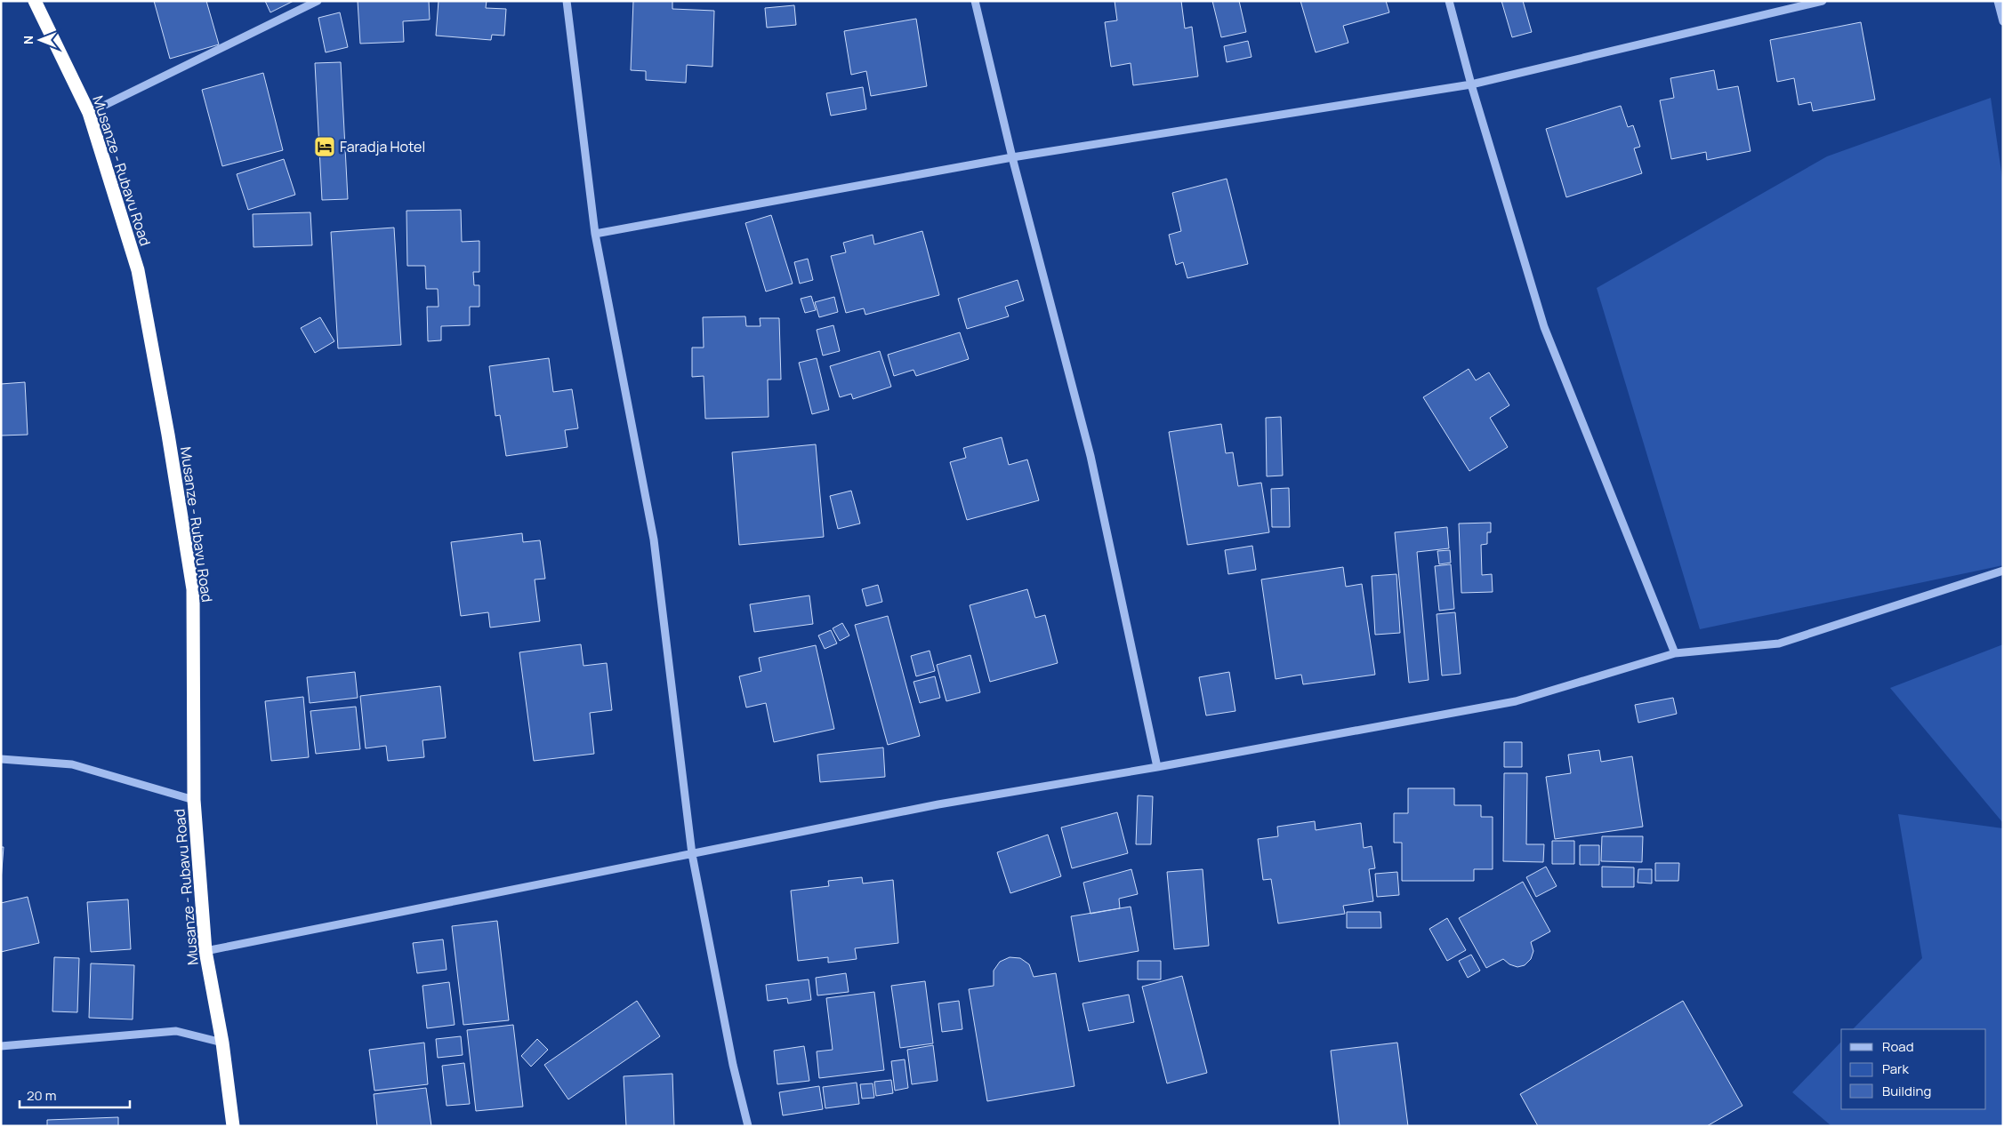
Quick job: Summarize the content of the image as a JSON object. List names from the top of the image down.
{
  "streets": {
    "highway": ["Musanze - Rubavu Road"]
  },
  "places": {
    "hotel": ["Faradja Hotel"]
  },
  "legend": ["Road", "Park", "Building"],
  "scale_bar": "20 m",
  "north": "left"
}
